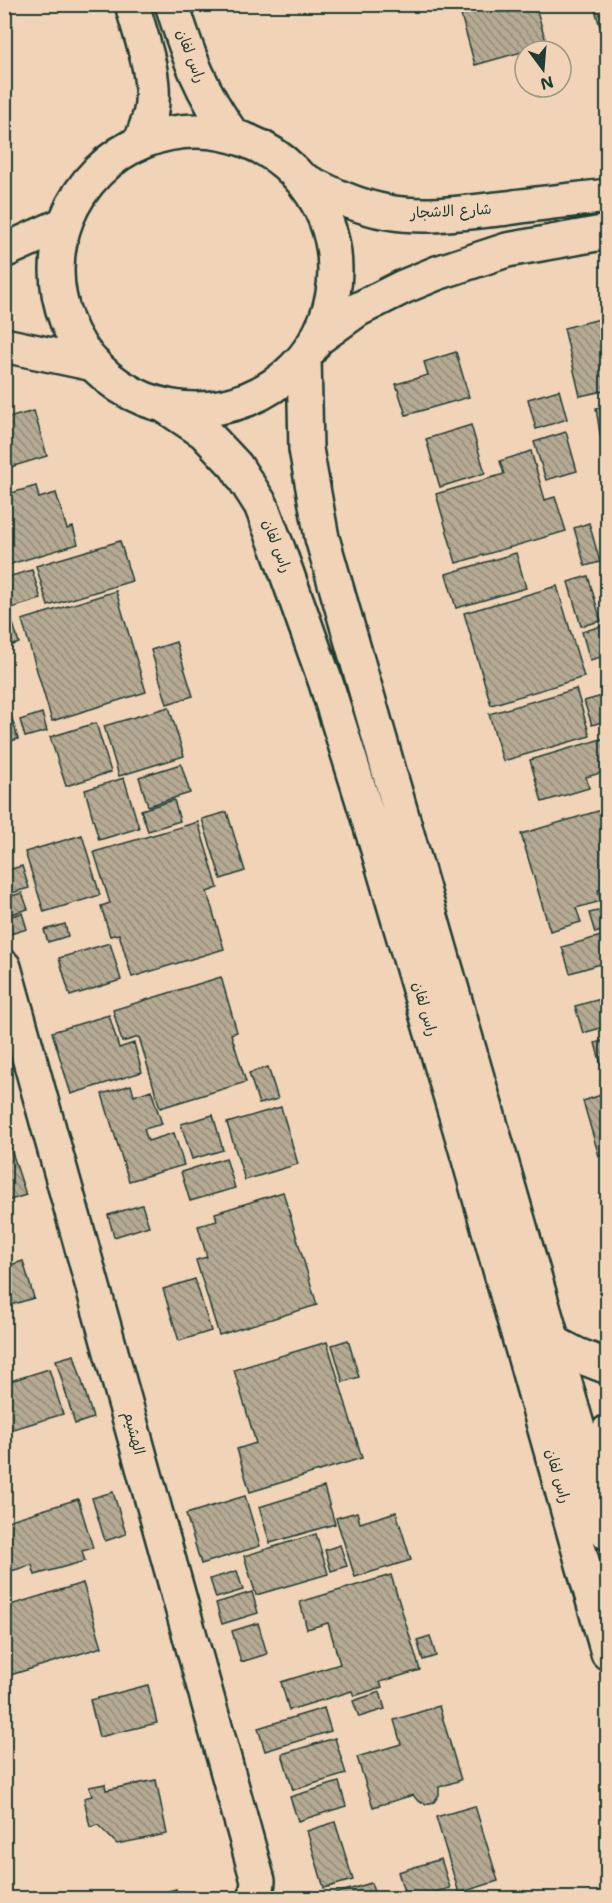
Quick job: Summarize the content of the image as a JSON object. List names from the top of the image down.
{
  "streets": {
    "street": ["راس لفان", "شارع الاشجار", "الهشيم"]
  },
  "north": "bottom"
}
